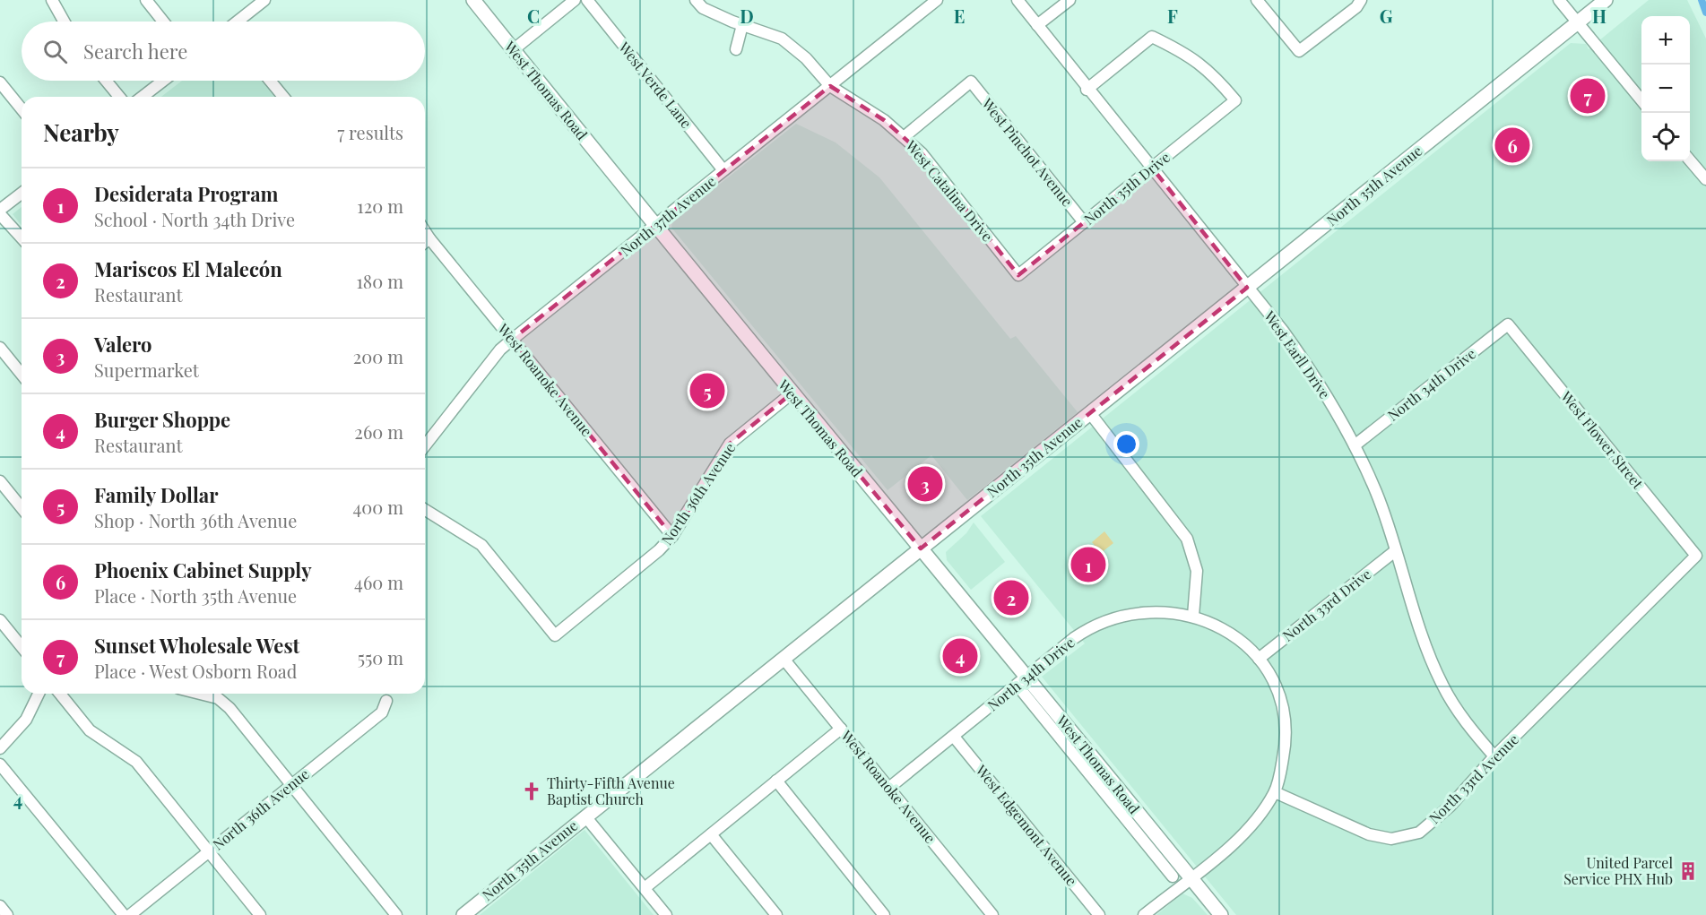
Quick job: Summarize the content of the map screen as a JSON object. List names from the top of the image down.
{
  "streets": {
    "main road": ["West Thomas Road", "North 35th Avenue"],
    "street": [
      "West Verde Lane",
      "West Pinchot Avenue",
      "North 35th Drive",
      "West Catalina Drive",
      "North 37th Avenue",
      "West Earll Drive",
      "West Roanoke Avenue",
      "North 34th Drive",
      "West Flower Street",
      "North 36th Avenue",
      "North 33rd Drive",
      "North 33rd Avenue",
      "West Edgemont Avenue"
    ]
  },
  "crossings": [
    ["West Verde Lane", "North 37th Avenue"],
    ["West Thomas Road", "North 35th Avenue"],
    ["West Thomas Road", "North 37th Avenue"],
    ["West Thomas Road", "North 34th Drive"],
    ["West Thomas Road", "North 36th Avenue"],
    ["West Pinchot Avenue", "North 35th Drive"],
    ["West Pinchot Avenue", "West Catalina Drive"],
    ["North 35th Avenue", "West Earll Drive"],
    ["North 35th Avenue", "West Roanoke Avenue"],
    ["North 35th Drive", "West Catalina Drive"],
    ["North 35th Drive", "West Earll Drive"],
    ["West Catalina Drive", "North 37th Avenue"],
    ["North 37th Avenue", "West Roanoke Avenue"],
    ["West Earll Drive", "North 34th Drive"],
    ["West Earll Drive", "North 33rd Drive"],
    ["West Earll Drive", "North 33rd Avenue"],
    ["West Roanoke Avenue", "North 34th Drive"],
    ["West Roanoke Avenue", "North 36th Avenue"],
    ["North 34th Drive", "West Flower Street"],
    ["North 34th Drive", "West Edgemont Avenue"],
    ["West Flower Street", "North 33rd Avenue"]
  ],
  "places": {
    "church": ["Thirty-Fifth Avenue Baptist Church"],
    "building": ["United Parcel Service PHX Hub"]
  },
  "page": {
    "map_buttons": ["+", "−"],
    "search": "Search here",
    "pins": [
      "7",
      "6",
      "5",
      "3",
      "1",
      "2",
      "4"
    ],
    "heading": ["Nearby", "7 results"],
    "list": [
      {
        "mark": "1",
        "name": "Desiderata Program",
        "note": "School · North 34th Drive",
        "value": "120 m"
      },
      {
        "mark": "2",
        "name": "Mariscos El Malecón",
        "note": "Restaurant",
        "value": "180 m"
      },
      {
        "mark": "3",
        "name": "Valero",
        "note": "Supermarket",
        "value": "200 m"
      },
      {
        "mark": "4",
        "name": "Burger Shoppe",
        "note": "Restaurant",
        "value": "260 m"
      },
      {
        "mark": "5",
        "name": "Family Dollar",
        "note": "Shop · North 36th Avenue",
        "value": "400 m"
      },
      {
        "mark": "6",
        "name": "Phoenix Cabinet Supply",
        "note": "Place · North 35th Avenue",
        "value": "460 m"
      },
      {
        "mark": "7",
        "name": "Sunset Wholesale West",
        "note": "Place · West Osborn Road",
        "value": "550 m"
      }
    ]
  },
  "grid": {
    "columns": [
      "C",
      "D",
      "E",
      "F",
      "G",
      "H"
    ],
    "rows": ["4"]
  }
}
